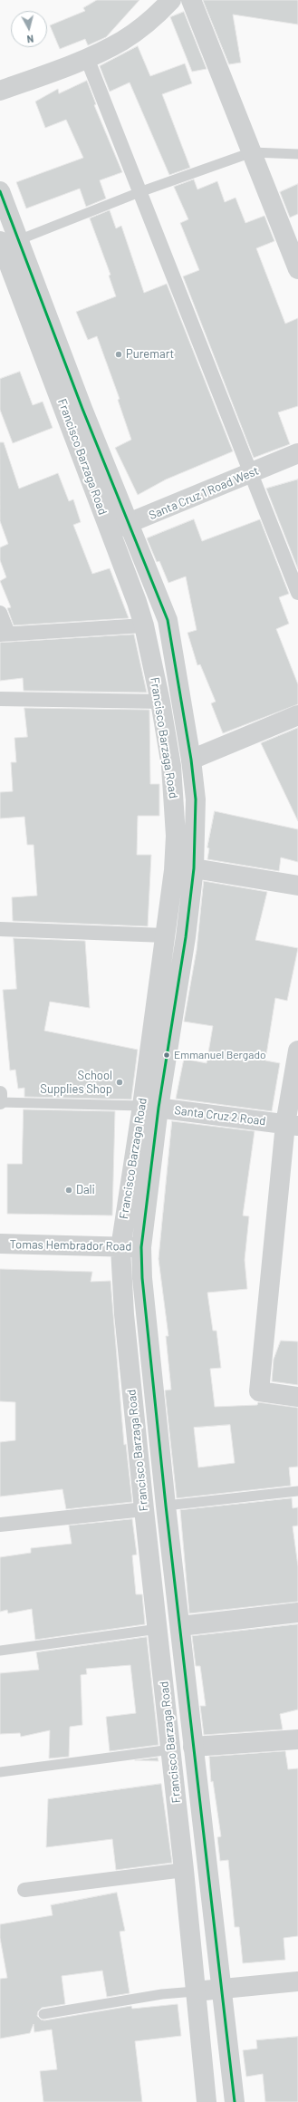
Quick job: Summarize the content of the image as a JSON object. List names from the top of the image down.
{
  "streets": {
    "street": [
      "Francisco Barzaga Road",
      "Santa Cruz 1 Road West",
      "Santa Cruz 2 Road",
      "Tomas Hembrador Road"
    ]
  },
  "crossings": [
    ["Francisco Barzaga Road", "Santa Cruz 1 Road West"],
    ["Francisco Barzaga Road", "Santa Cruz 2 Road"],
    ["Francisco Barzaga Road", "Tomas Hembrador Road"]
  ],
  "places": [
    "Puremart",
    "Emmanuel Bergado",
    "School Supplies Shop",
    "Dali"
  ],
  "north": "bottom"
}
